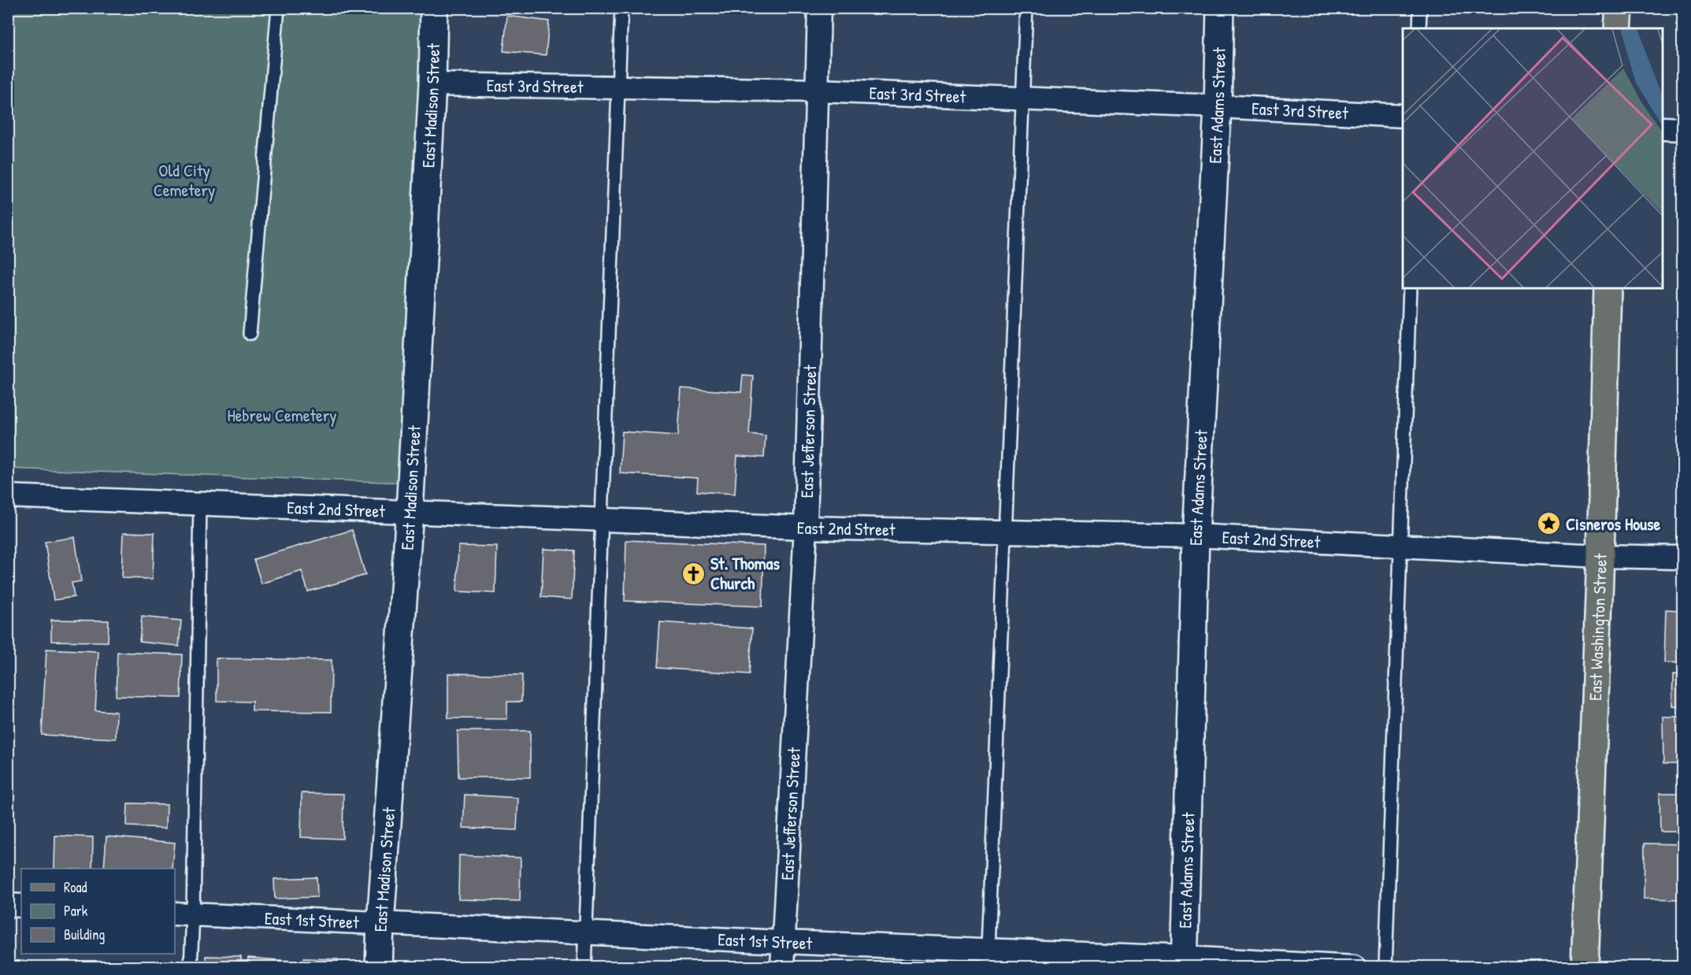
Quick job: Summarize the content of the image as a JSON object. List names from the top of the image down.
{
  "streets": {
    "main road": ["East Adams Street", "East Madison Street", "East Washington Street"],
    "street": [
      "East 3rd Street",
      "East Jefferson Street",
      "East 2nd Street",
      "East 1st Street"
    ]
  },
  "crossings": [
    ["East 3rd Street", "East Adams Street"],
    ["East 3rd Street", "East Madison Street"],
    ["East 3rd Street", "East Jefferson Street"],
    ["East Adams Street", "East 2nd Street"],
    ["East Adams Street", "East 1st Street"],
    ["East Madison Street", "East 2nd Street"],
    ["East Madison Street", "East 1st Street"],
    ["East Jefferson Street", "East 2nd Street"],
    ["East Jefferson Street", "East 1st Street"],
    ["East 2nd Street", "East Washington Street"]
  ],
  "parks": ["Old City Cemetery", "Hebrew Cemetery"],
  "places": {
    "place": ["Cisneros House"],
    "church": ["St. Thomas Church"]
  },
  "legend": ["Road", "Park", "Building"]
}
